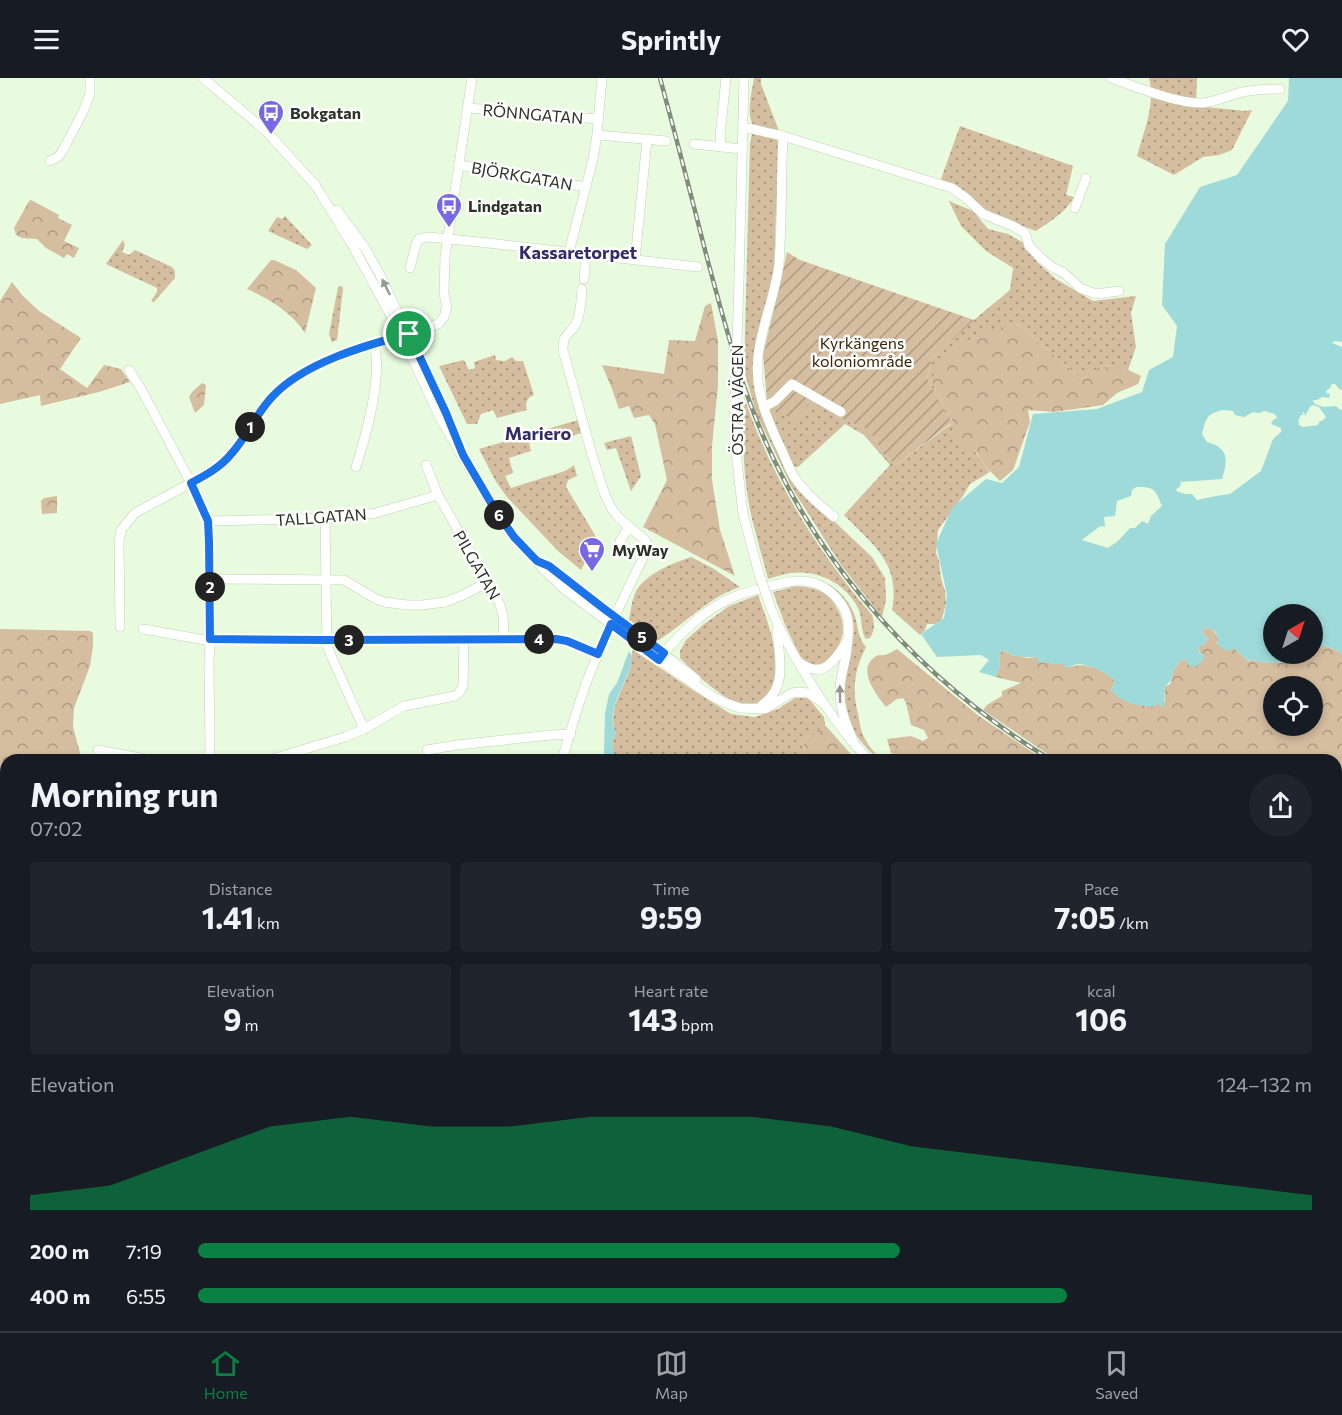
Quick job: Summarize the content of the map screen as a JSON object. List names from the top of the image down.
{
  "streets": {
    "street": [
      "RÖNNGATAN",
      "BJÖRKGATAN",
      "ÖSTRA VÄGEN",
      "TALLGATAN",
      "PILGATAN"
    ]
  },
  "crossings": [
    ["TALLGATAN", "PILGATAN"]
  ],
  "districts": ["Kassaretorpet", "Mariero"],
  "parks": ["Kyrkängens koloniområde"],
  "places": {
    "bus stop": ["Bokgatan", "Lindgatan"],
    "supermarket": ["MyWay"]
  },
  "north": "top right",
  "page": {
    "header": "Sprintly",
    "pins": [
      "1",
      "6",
      "2",
      "5",
      "4",
      "3"
    ],
    "heading": ["Morning run", "07:02"],
    "stats": [
      ["Distance", "1.41 km"],
      ["Time", "9:59"],
      ["Pace", "7:05 /km"],
      ["Elevation", "9 m"],
      ["Heart rate", "143 bpm"],
      ["kcal", "106"]
    ],
    "chart": ["Elevation", "124–132 m"],
    "list": [
      {
        "name": "200 m",
        "note": "7:19"
      },
      {
        "name": "400 m",
        "note": "6:55"
      }
    ],
    "tabs": ["Home", "Map", "Saved"]
  }
}
